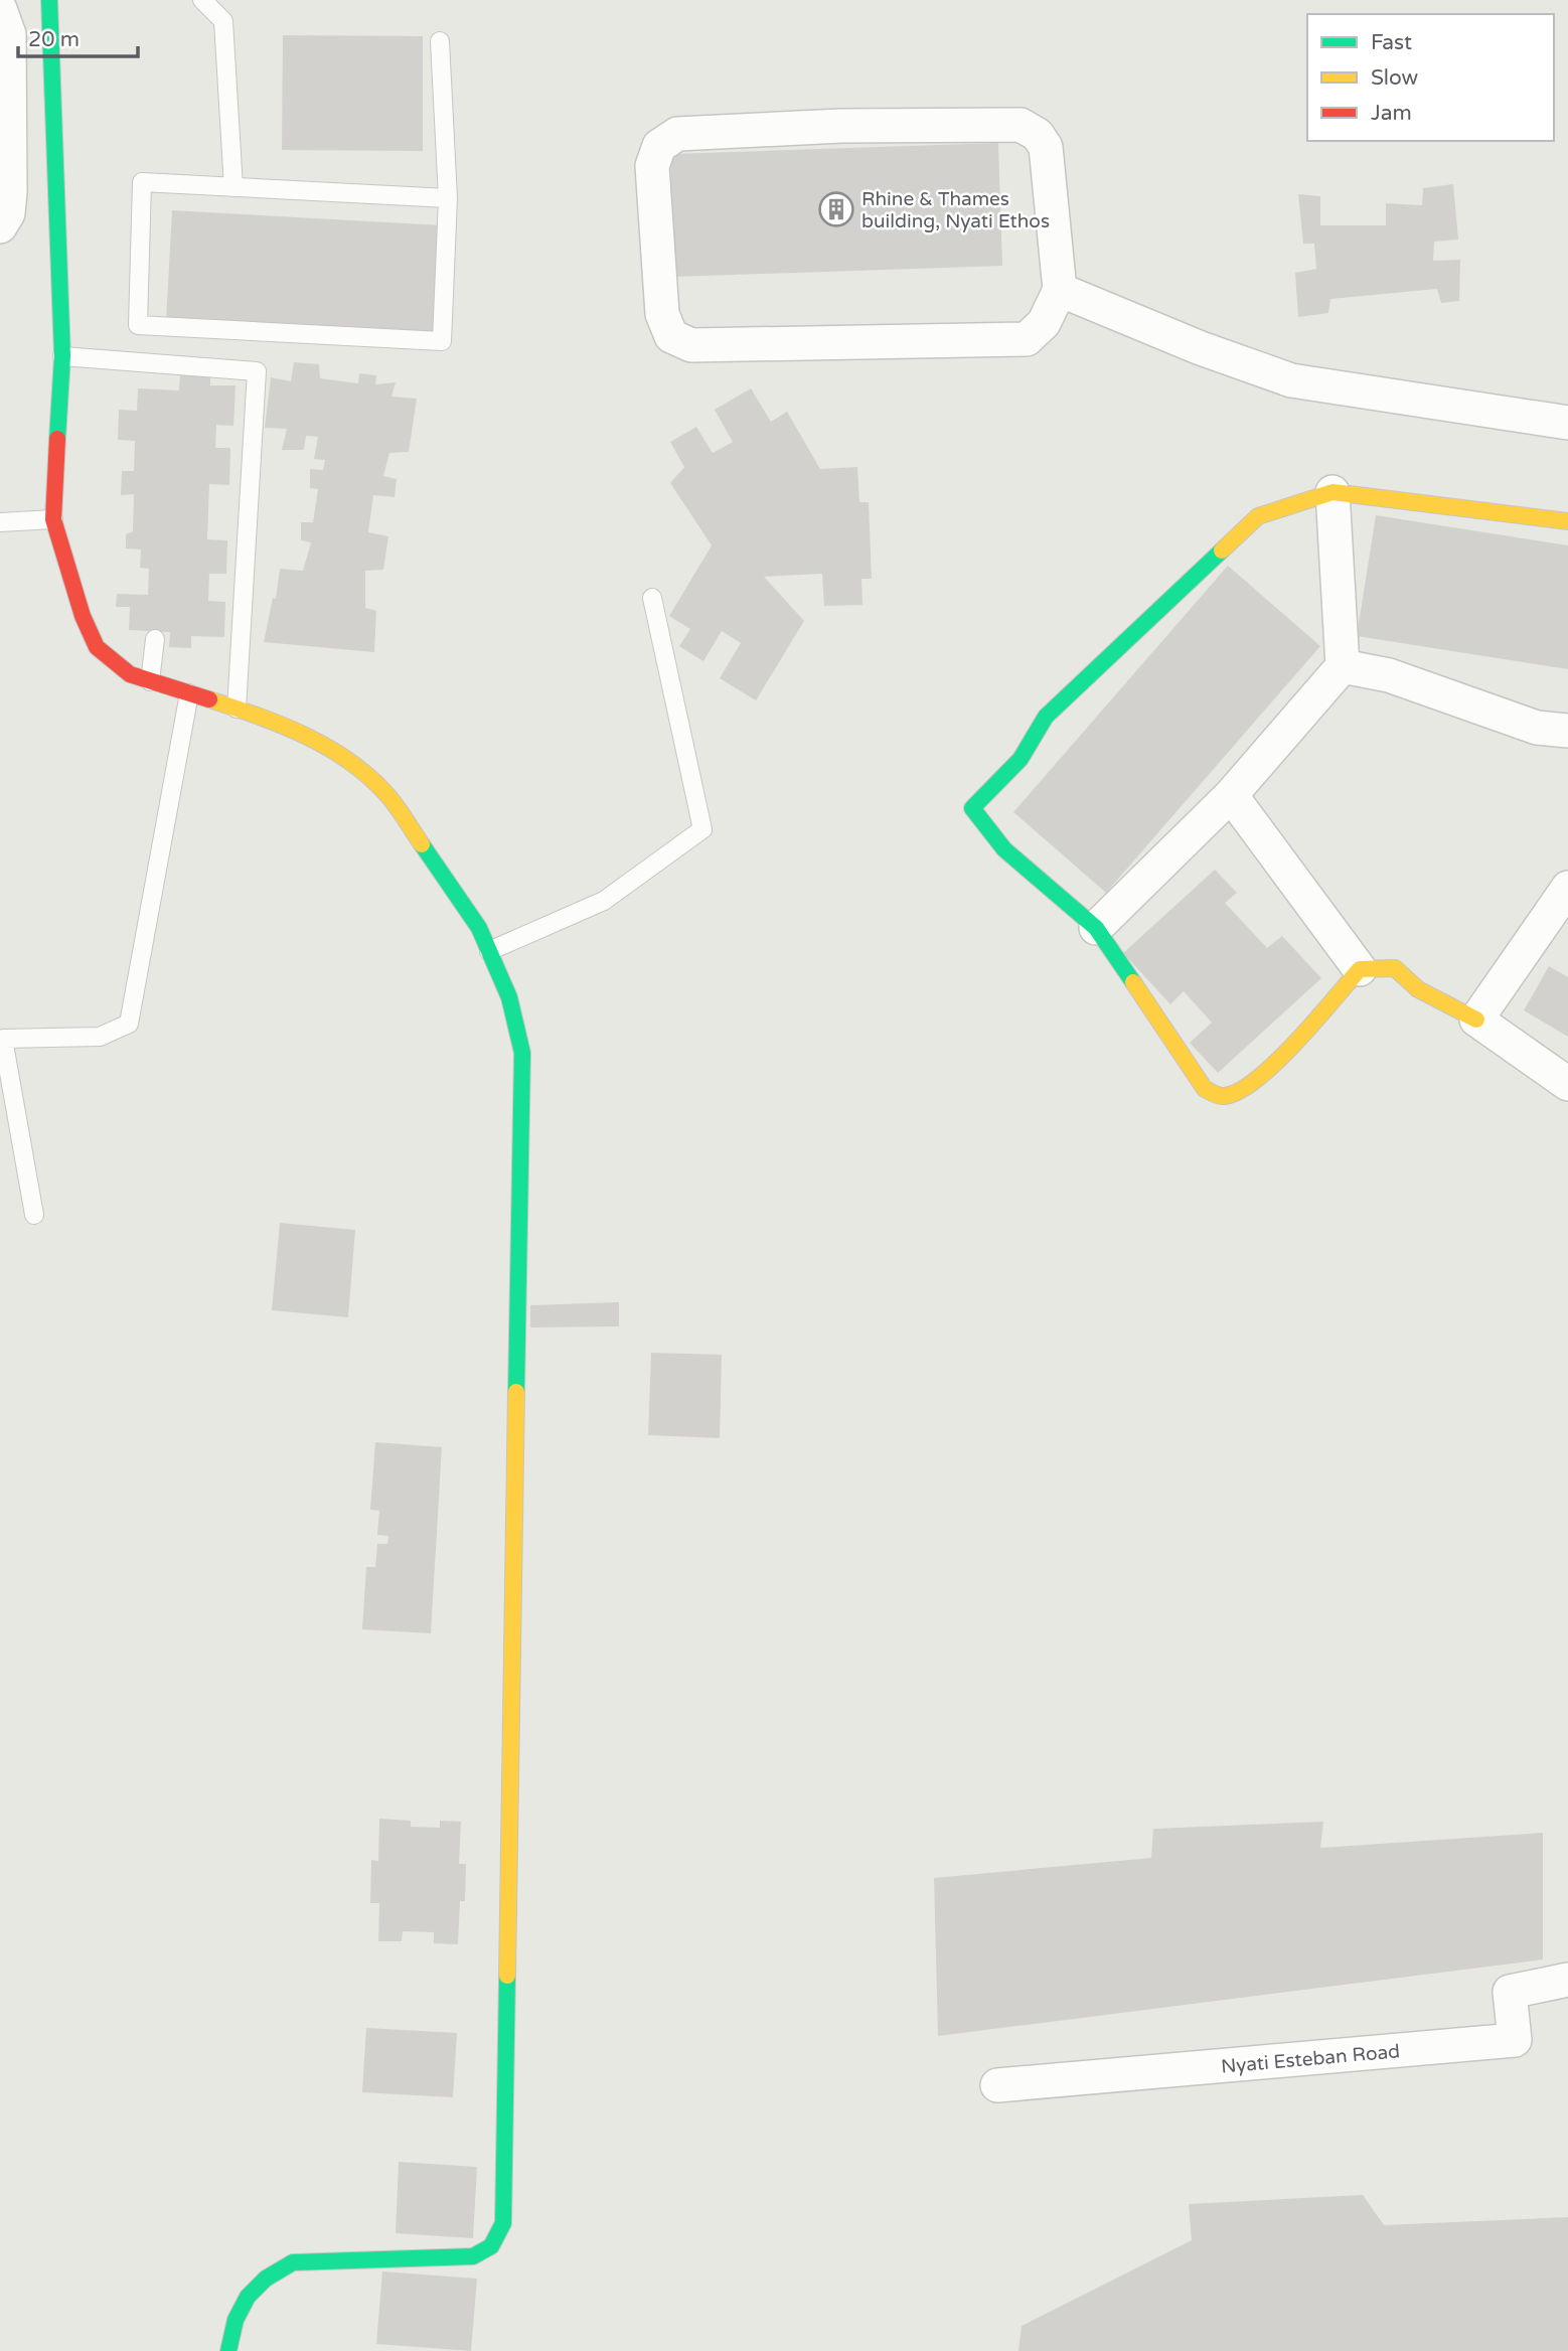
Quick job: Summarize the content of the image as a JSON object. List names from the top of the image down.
{
  "streets": {
    "street": ["Nyati Esteban Road"]
  },
  "places": {
    "building": ["Rhine & Thames building, Nyati Ethos"]
  },
  "legend": ["Fast", "Slow", "Jam"],
  "scale_bar": "20 m"
}
